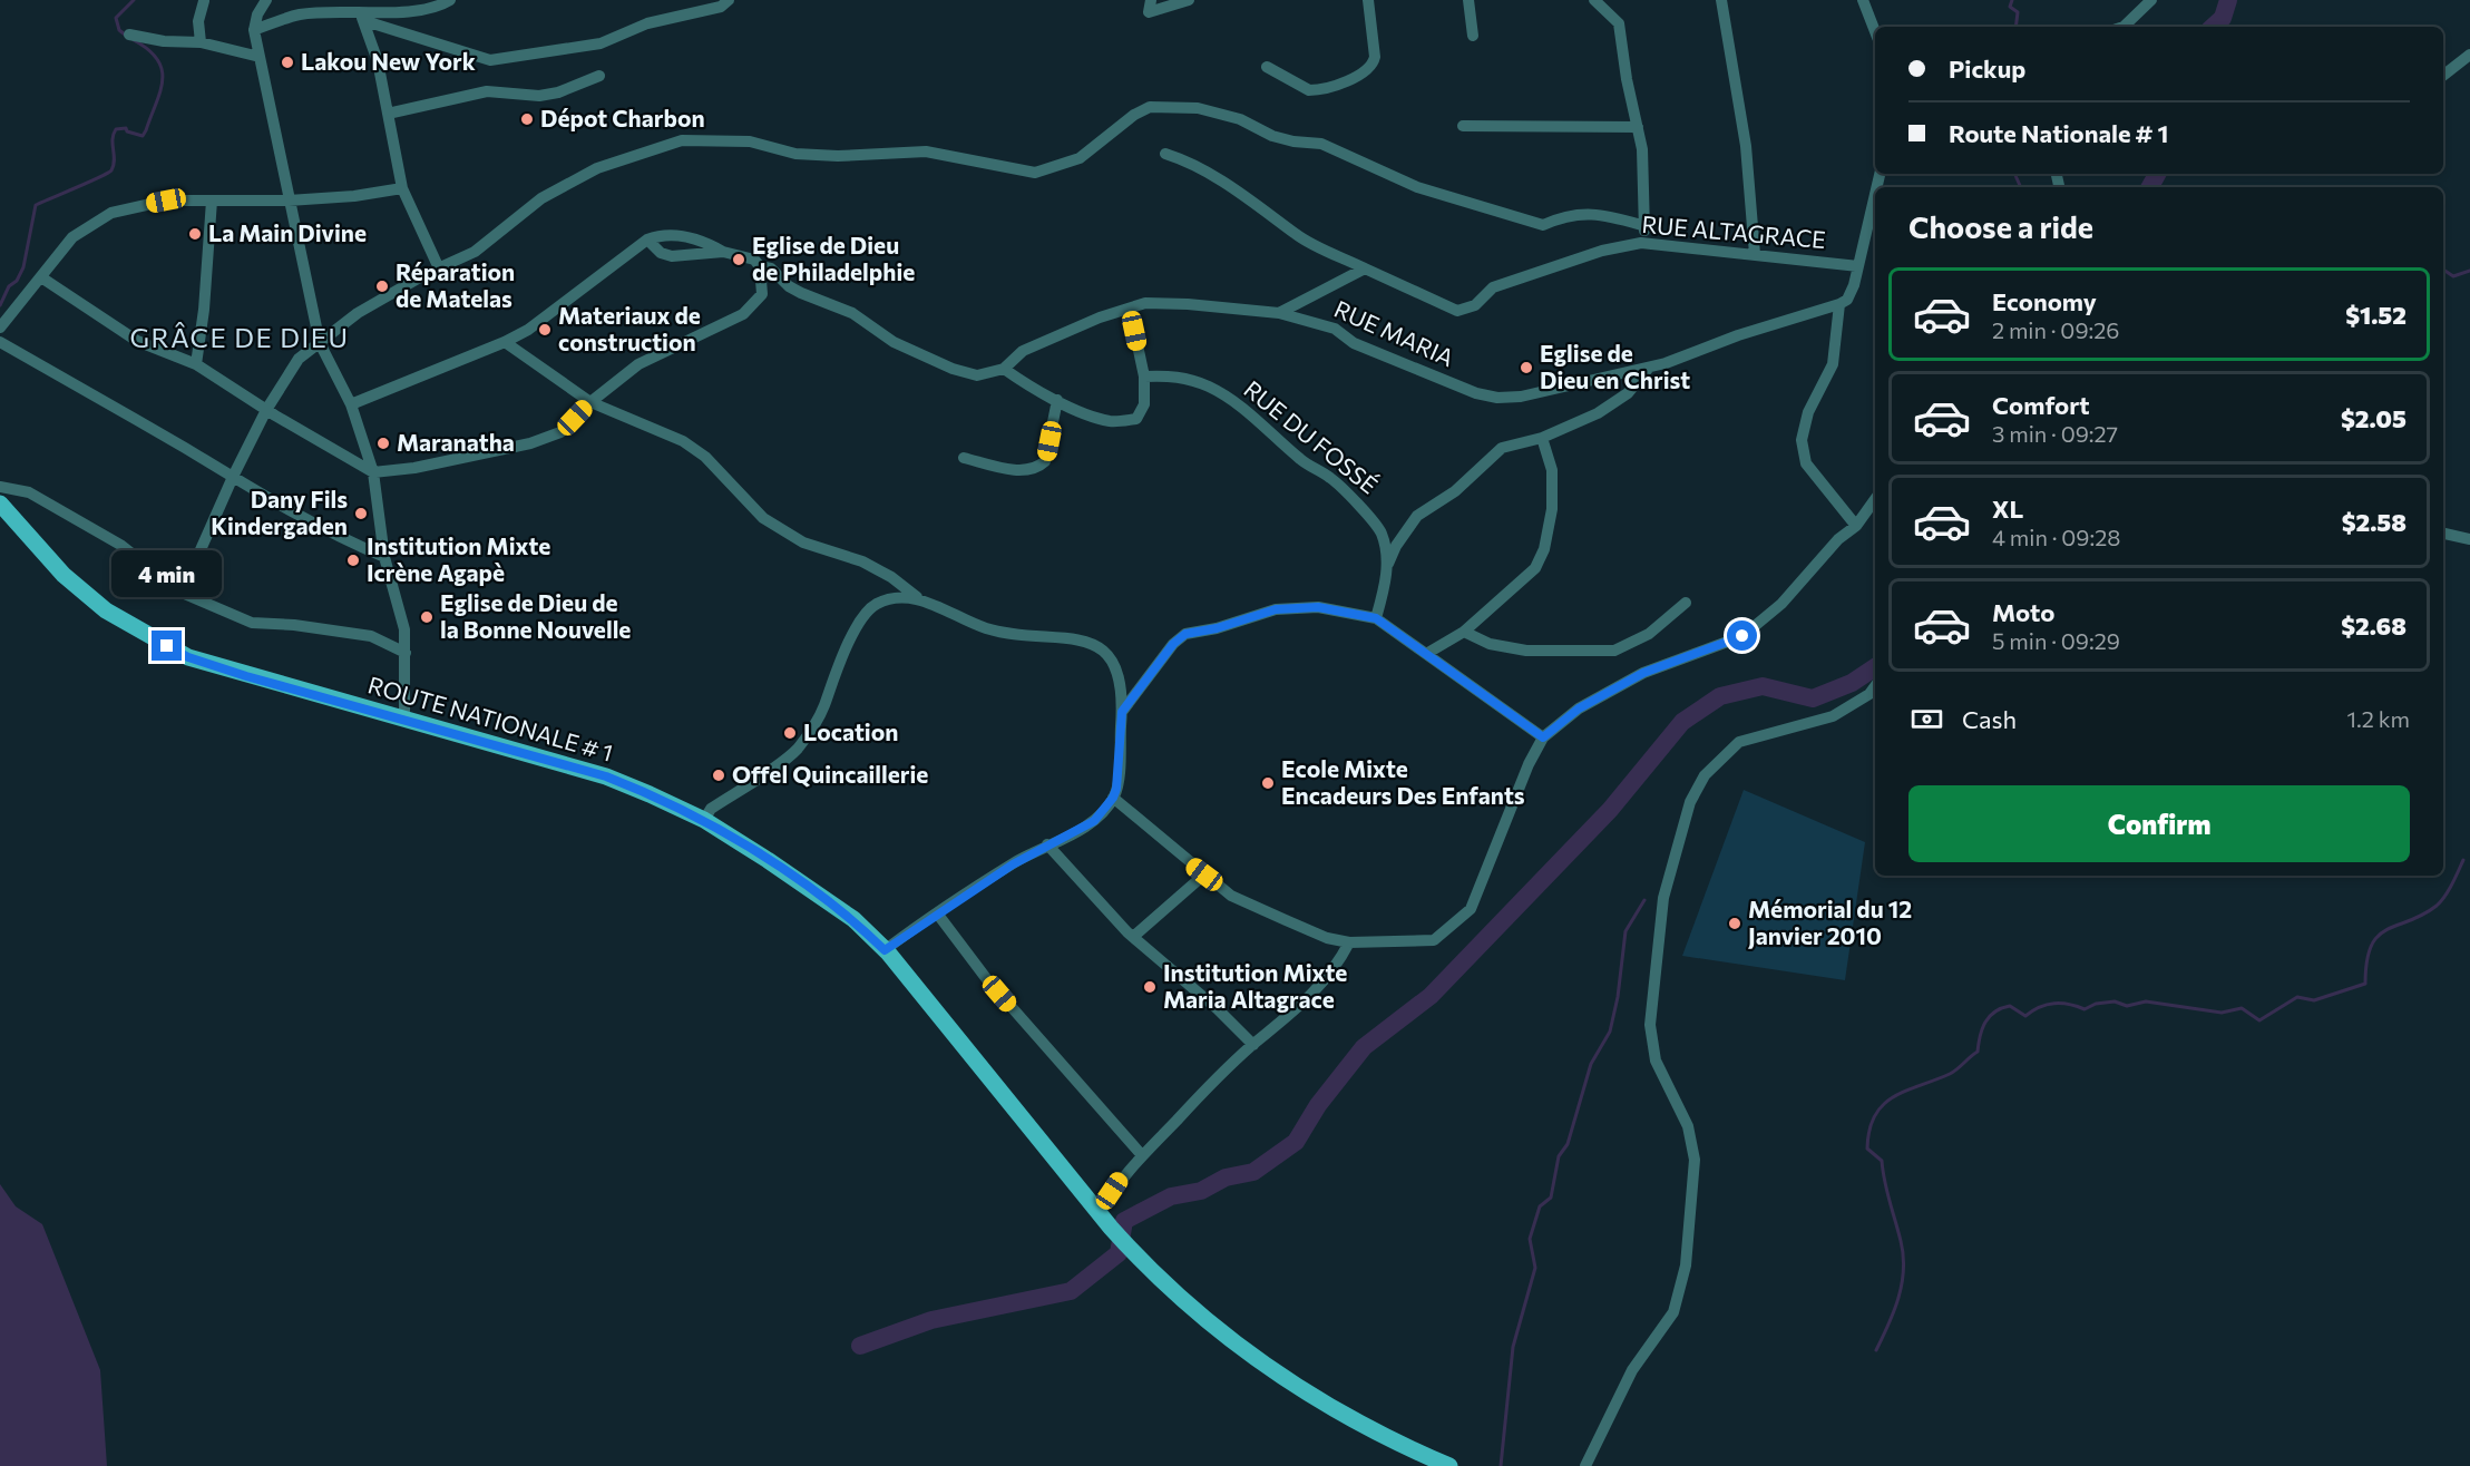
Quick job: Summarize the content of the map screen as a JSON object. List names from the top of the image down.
{
  "streets": {
    "main road": ["ROUTE NATIONALE # 1"],
    "street": ["RUE ALTAGRACE", "RUE MARIA", "RUE DU FOSSÉ"]
  },
  "districts": ["GRÂCE DE DIEU"],
  "places": [
    "Lakou New York",
    "Dépot Charbon",
    "La Main Divine",
    "Eglise de Dieu de Philadelphie",
    "Réparation de Matelas",
    "Materiaux de construction",
    "Eglise de Dieu en Christ",
    "Maranatha",
    "Dany Fils Kindergaden",
    "Institution Mixte Icrène Agapè",
    "Eglise de Dieu de la Bonne Nouvelle",
    "Location",
    "Offel Quincaillerie",
    "Ecole Mixte Encadeurs Des Enfants",
    "Mémorial du 12 Janvier 2010",
    "Institution Mixte Maria Altagrace"
  ],
  "page": {
    "banner": ["Pickup", "Route Nationale # 1"],
    "heading": "Choose a ride",
    "list": [
      {
        "name": "Economy",
        "note": "2 min · 09:26",
        "value": "$1.52"
      },
      {
        "name": "Comfort",
        "note": "3 min · 09:27",
        "value": "$2.05"
      },
      {
        "name": "XL",
        "note": "4 min · 09:28",
        "value": "$2.58"
      },
      {
        "name": "Moto",
        "note": "5 min · 09:29",
        "value": "$2.68"
      }
    ],
    "bubble": "4 min",
    "pay": ["Cash", "1.2 km"],
    "buttons": "Confirm"
  }
}
